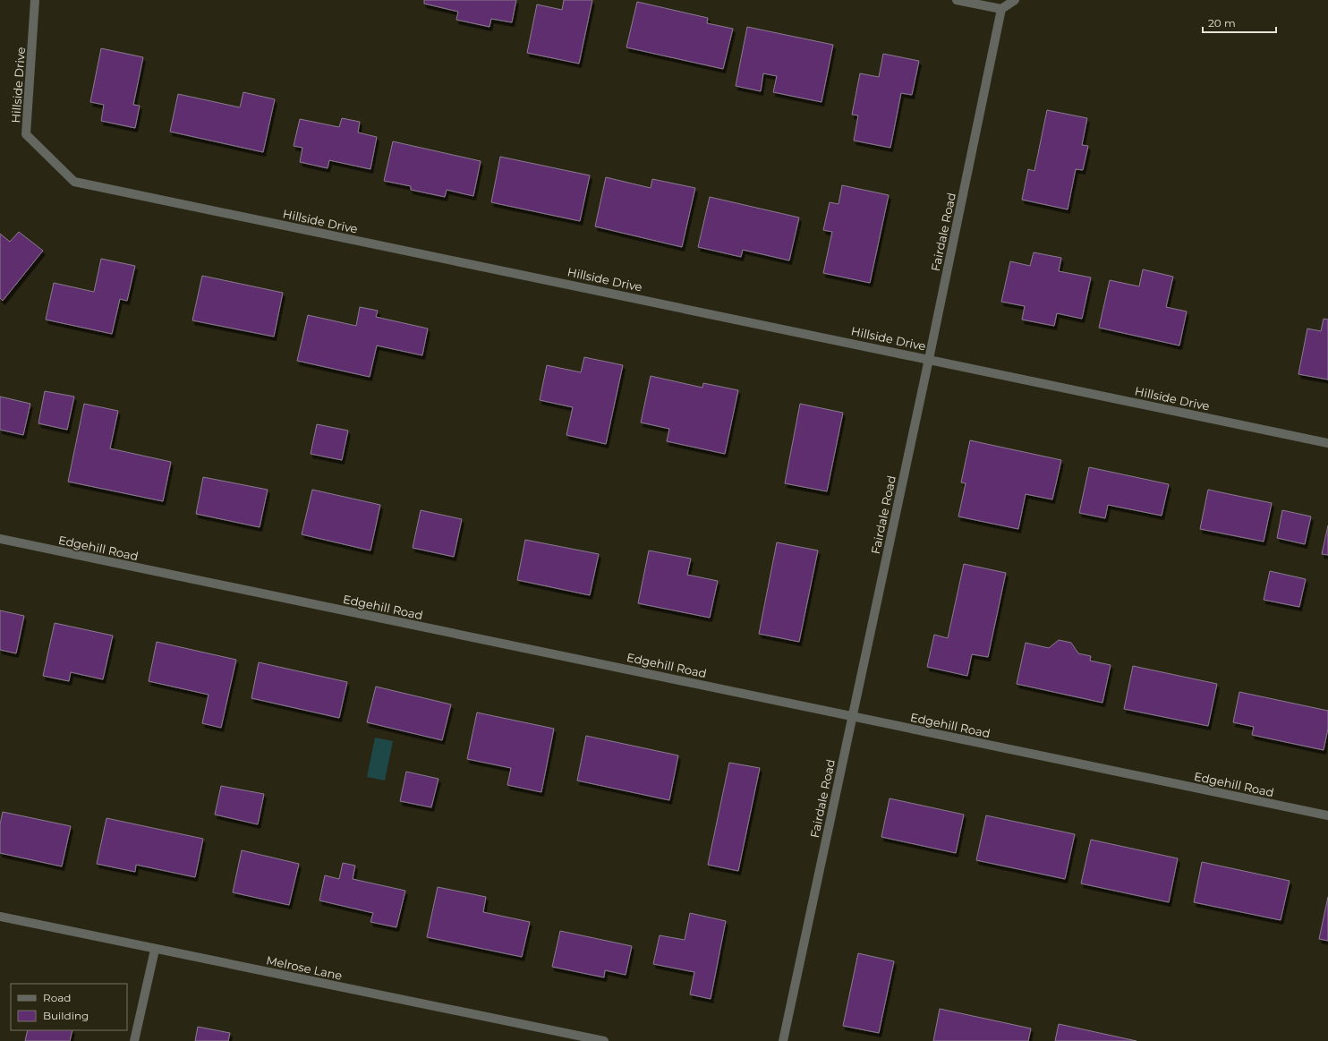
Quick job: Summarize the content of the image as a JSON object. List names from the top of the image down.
{
  "streets": {
    "street": [
      "Hillside Drive",
      "Fairdale Road",
      "Edgehill Road",
      "Melrose Lane"
    ]
  },
  "crossings": [
    ["Hillside Drive", "Fairdale Road"],
    ["Fairdale Road", "Edgehill Road"]
  ],
  "legend": ["Road", "Building"],
  "scale_bar": "20 m"
}
